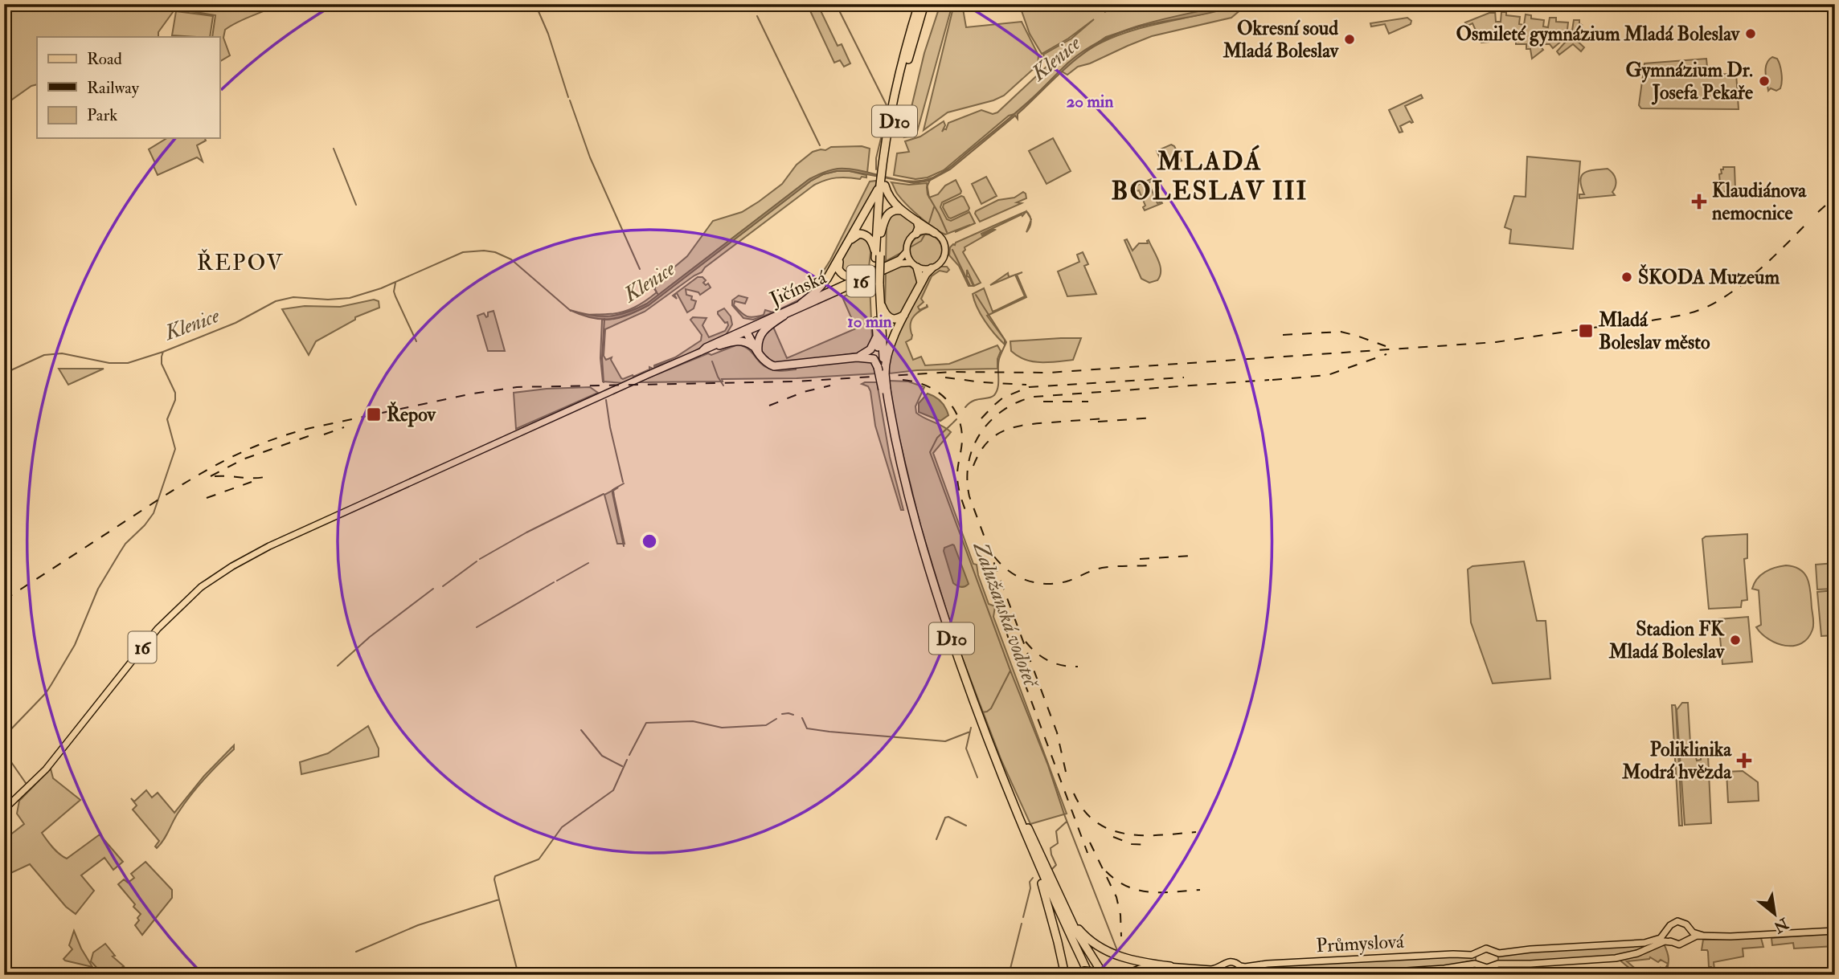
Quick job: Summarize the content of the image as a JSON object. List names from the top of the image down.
{
  "streets": {
    "highway": ["D10", "16"],
    "main road": ["Jičínská", "Průmyslová"]
  },
  "crossings": [
    ["D10", "16"],
    ["16", "Jičínská"]
  ],
  "districts": ["MLADÁ BOLESLAV III", "ŘEPOV"],
  "water": ["Klenice", "Zalužanská vodoteč"],
  "places": {
    "other": [
      "Osmileté gymnázium Mladá Boleslav",
      "Okresní soud Mladá Boleslav",
      "Gymnázium Dr. Josefa Pekaře",
      "ŠKODA Muzeum",
      "Stadion FK Mladá Boleslav"
    ],
    "health": ["Klaudiánova nemocnice", "Poliklinika Modrá hvězda"],
    "transit": ["Mladá Boleslav město", "Řepov"]
  },
  "legend": ["Road", "Railway", "Park"],
  "north": "bottom right",
  "rings": ["20 min", "10 min"]
}
